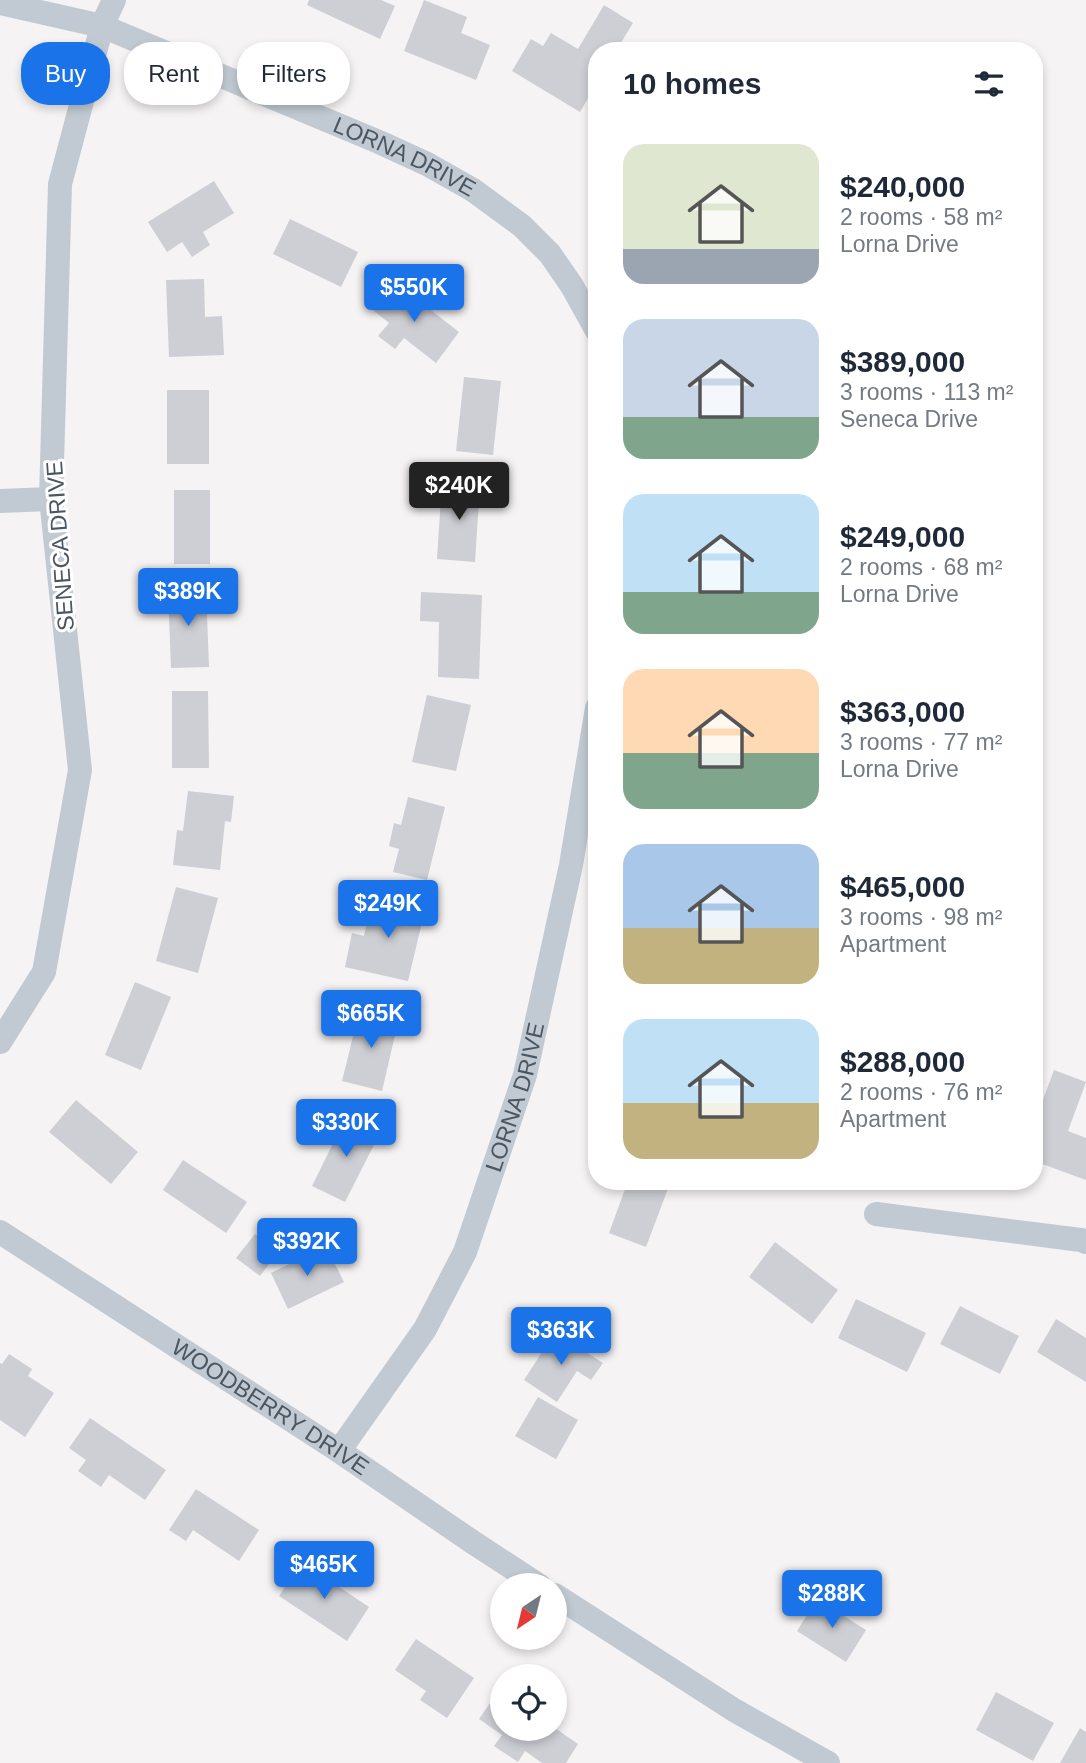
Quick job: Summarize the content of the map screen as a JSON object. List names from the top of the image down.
{
  "streets": {
    "street": ["LORNA DRIVE", "SENECA DRIVE", "WOODBERRY DRIVE"]
  },
  "crossings": [
    ["LORNA DRIVE", "SENECA DRIVE"],
    ["LORNA DRIVE", "WOODBERRY DRIVE"]
  ],
  "north": "bottom left",
  "page": {
    "chip": ["Buy", "Rent", "Filters"],
    "heading": "10 homes",
    "list": [
      {
        "name": "$240,000",
        "note": "2 rooms · 58 m² · Lorna Drive"
      },
      {
        "name": "$389,000",
        "note": "3 rooms · 113 m² · Seneca Drive"
      },
      {
        "name": "$249,000",
        "note": "2 rooms · 68 m² · Lorna Drive"
      },
      {
        "name": "$363,000",
        "note": "3 rooms · 77 m² · Lorna Drive"
      },
      {
        "name": "$465,000",
        "note": "3 rooms · 98 m² · Apartment"
      },
      {
        "name": "$288,000",
        "note": "2 rooms · 76 m² · Apartment"
      }
    ],
    "price": [
      "$550K",
      "$240K",
      "$389K",
      "$249K",
      "$665K",
      "$330K",
      "$392K",
      "$363K",
      "$465K",
      "$288K"
    ]
  }
}
